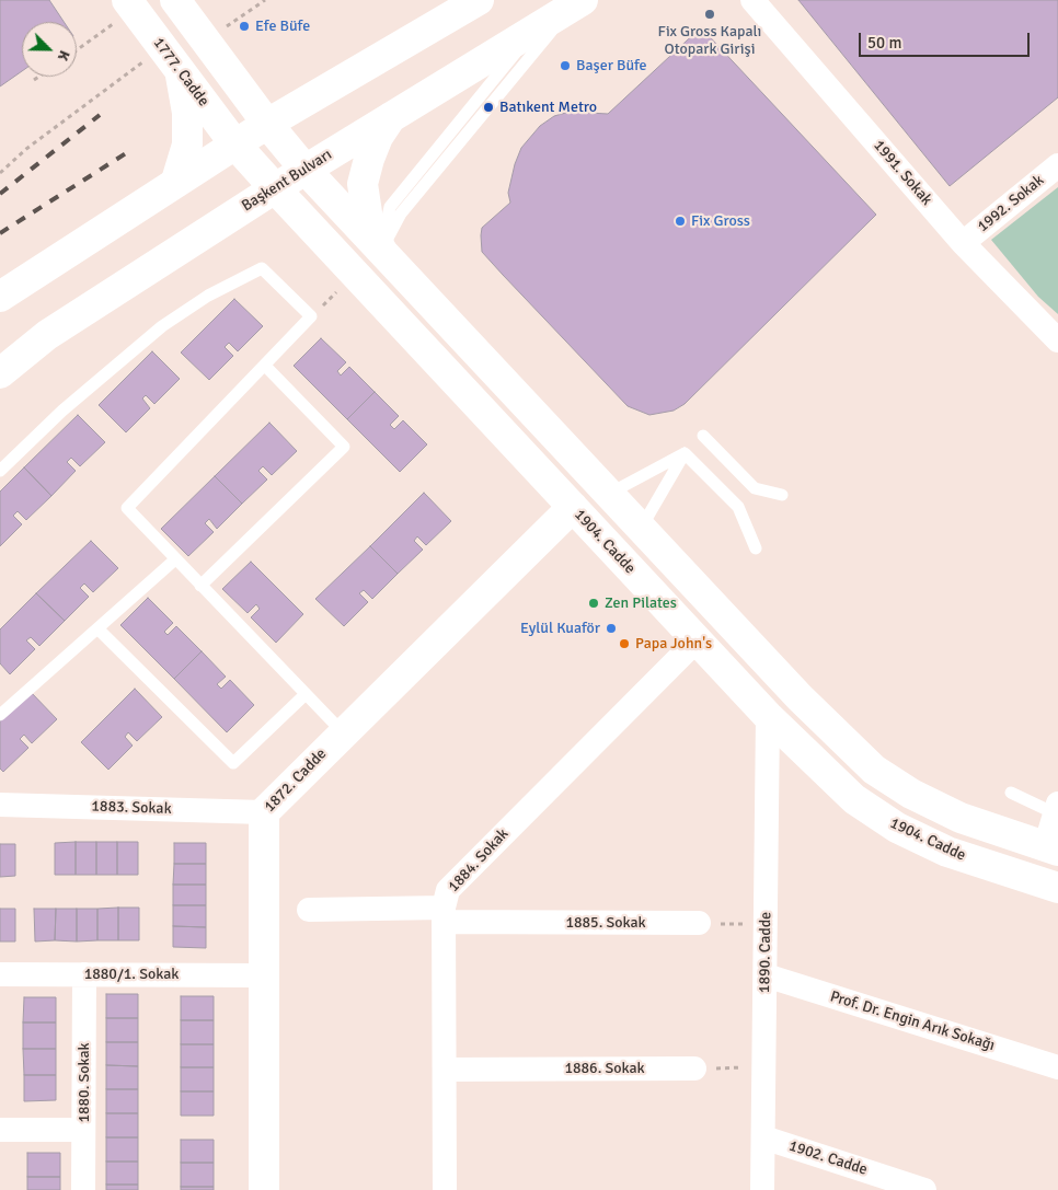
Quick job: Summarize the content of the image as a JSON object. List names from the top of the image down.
{
  "streets": {
    "main road": [
      "1777. Cadde",
      "Başkent Bulvarı",
      "1904. Cadde",
      "1872. Cadde"
    ],
    "street": [
      "1991. Sokak",
      "1992. Sokak",
      "1883. Sokak",
      "1884. Sokak",
      "1885. Sokak",
      "1890. Cadde",
      "1880/1. Sokak",
      "Prof. Dr. Engin Arık Sokağı",
      "1886. Sokak",
      "1880. Sokak",
      "1902. Cadde"
    ]
  },
  "crossings": [
    ["1777. Cadde", "Başkent Bulvarı"],
    ["1777. Cadde", "1904. Cadde"],
    ["1991. Sokak", "1992. Sokak"],
    ["Başkent Bulvarı", "1904. Cadde"],
    ["1904. Cadde", "1872. Cadde"],
    ["1904. Cadde", "1884. Sokak"],
    ["1904. Cadde", "1890. Cadde"],
    ["1872. Cadde", "1883. Sokak"],
    ["1872. Cadde", "1880/1. Sokak"],
    ["1884. Sokak", "1885. Sokak"],
    ["1884. Sokak", "1886. Sokak"],
    ["1890. Cadde", "Prof. Dr. Engin Arık Sokağı"],
    ["1890. Cadde", "1902. Cadde"],
    ["1880/1. Sokak", "1880. Sokak"]
  ],
  "places": [
    "Fix Gross Kapalı Otopark Girişi",
    "Efe Büfe",
    "Başer Büfe",
    "Batıkent Metro",
    "Fix Gross",
    "Zen Pilates",
    "Eylül Kuaför",
    "Papa John's"
  ],
  "scale_bar": "50 m",
  "north": "bottom right"
}
